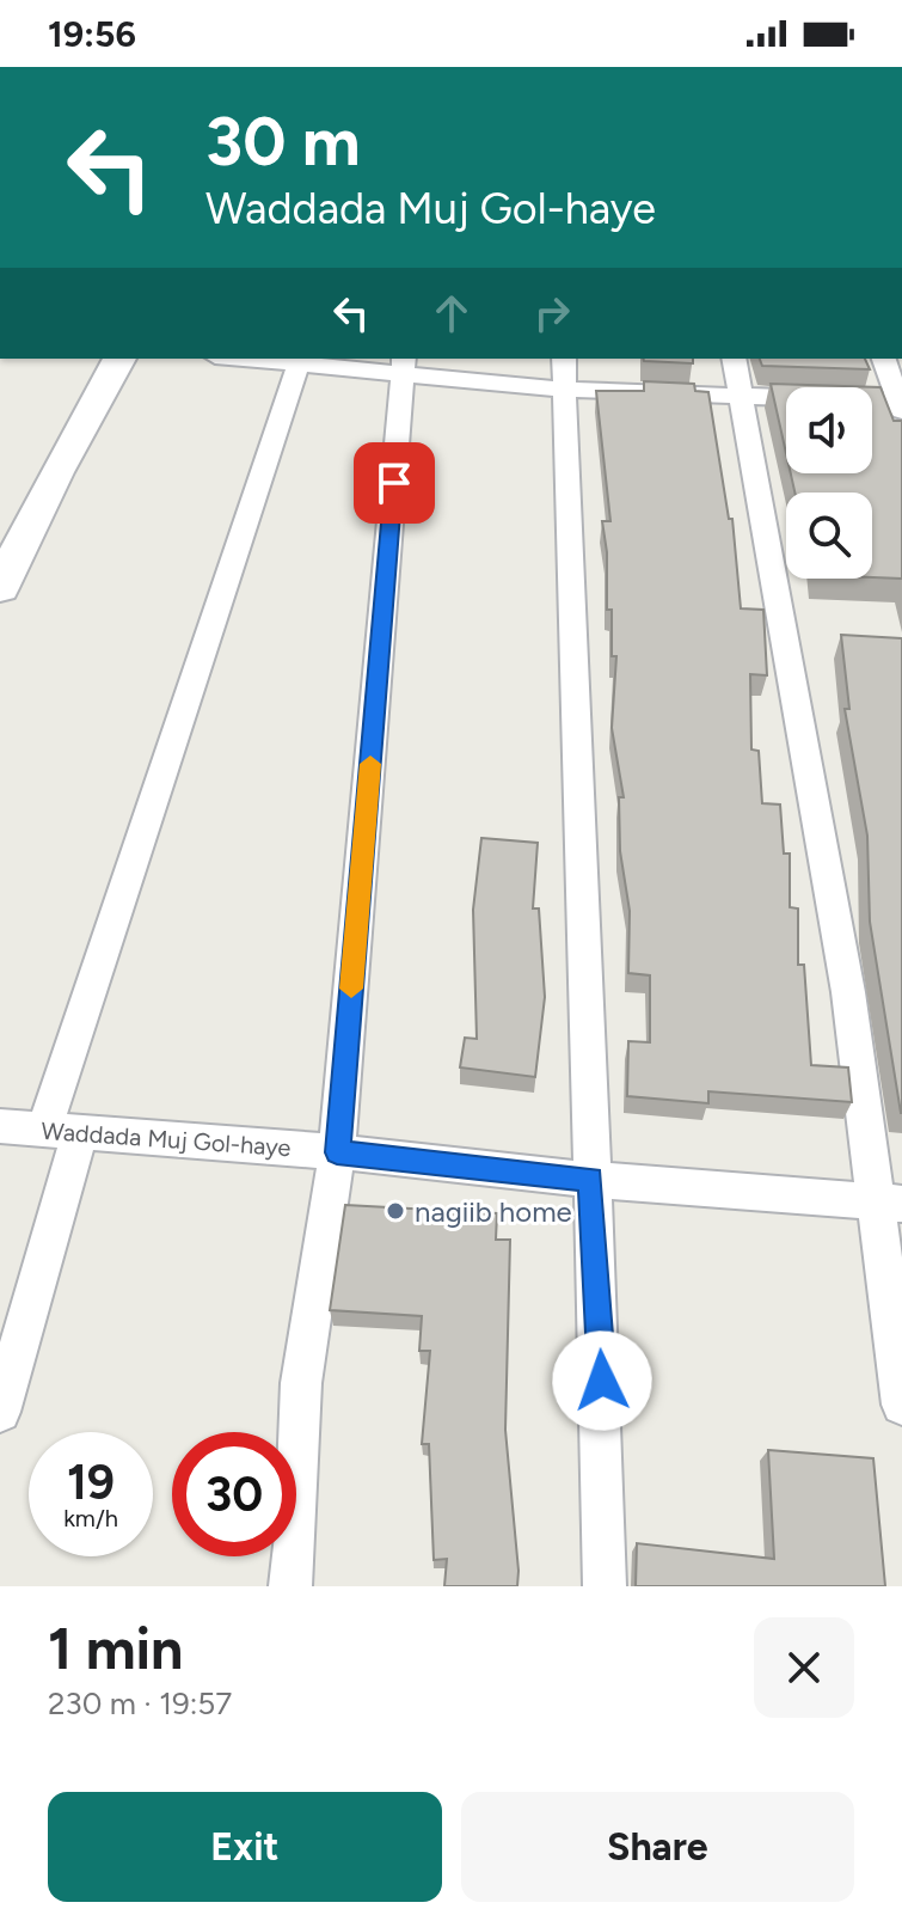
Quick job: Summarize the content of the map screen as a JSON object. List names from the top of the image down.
{
  "streets": {
    "street": ["Waddada Muj Gol-haye"]
  },
  "places": ["nagiib home"],
  "page": {
    "status": "19:56",
    "turn": ["30 m", "Waddada Muj Gol-haye"],
    "speed": "19 km/h",
    "limit": "30",
    "heading": ["1 min", "230 m · 19:57"],
    "buttons": ["Exit", "Share"]
  }
}
